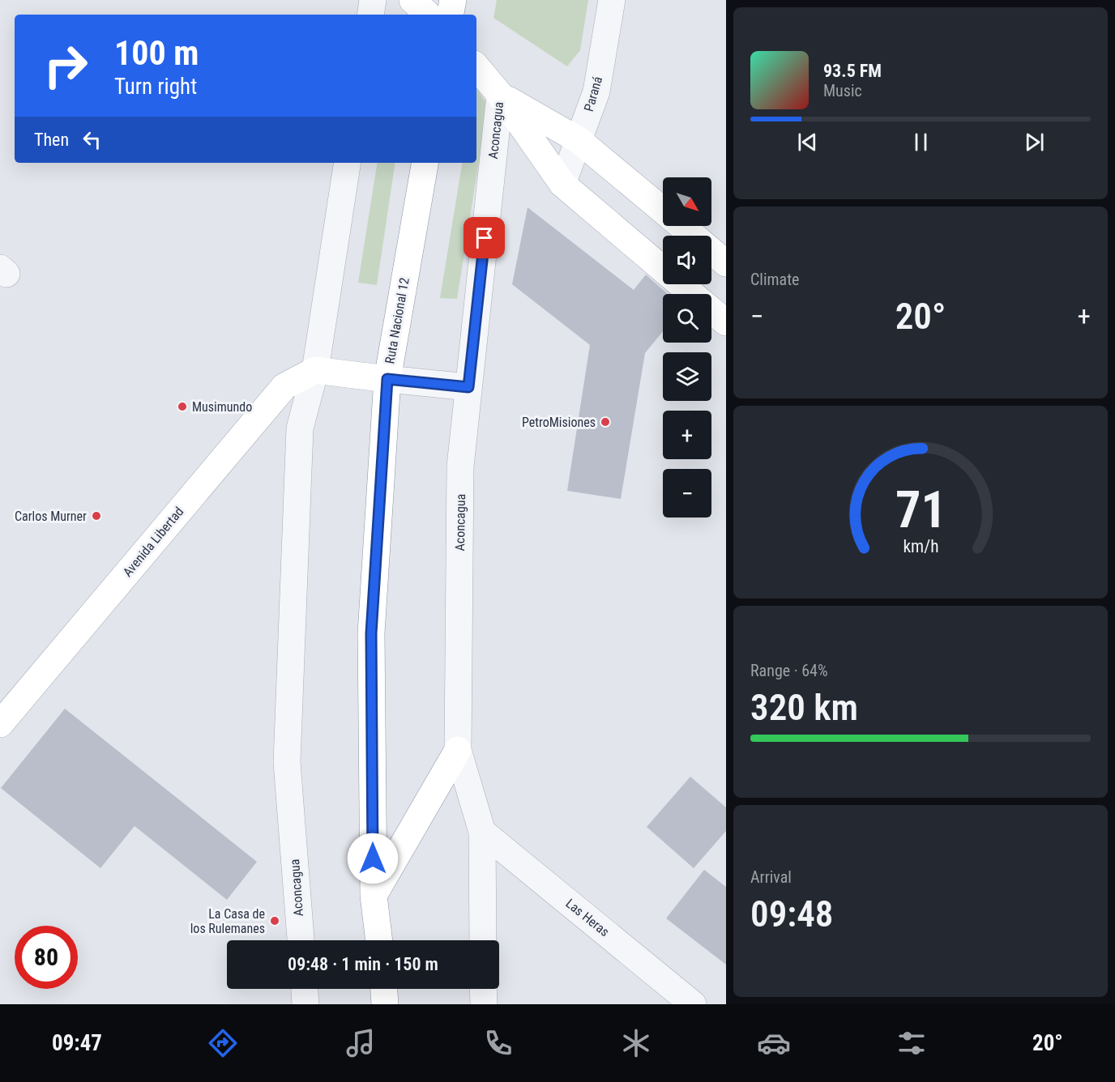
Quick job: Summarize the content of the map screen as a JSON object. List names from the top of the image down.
{
  "streets": {
    "main road": ["Ruta Nacional 12", "Avenida Libertad"],
    "street": ["Paraná", "Aconcagua", "Las Heras"]
  },
  "crossings": [
    ["Aconcagua", "Avenida Libertad"],
    ["Aconcagua", "Las Heras"]
  ],
  "places": [
    "Musimundo",
    "PetroMisiones",
    "Carlos Murner",
    "La Casa de los Rulemanes"
  ],
  "north": "bottom right",
  "page": {
    "turn": ["100 m", "Turn right"],
    "song": ["93.5 FM", "Music"],
    "then": "Then",
    "map_buttons": ["+", "−"],
    "tile": [
      "Climate",
      ["Range · 64%", "320 km"],
      ["Arrival", "09:48"]
    ],
    "heat": ["−", "20°", "+"],
    "limit": "80",
    "trip": "09:48 · 1 min · 150 m",
    "tabs": ["09:47", "20°"],
    "gauge": ["71", "km/h"]
  }
}
